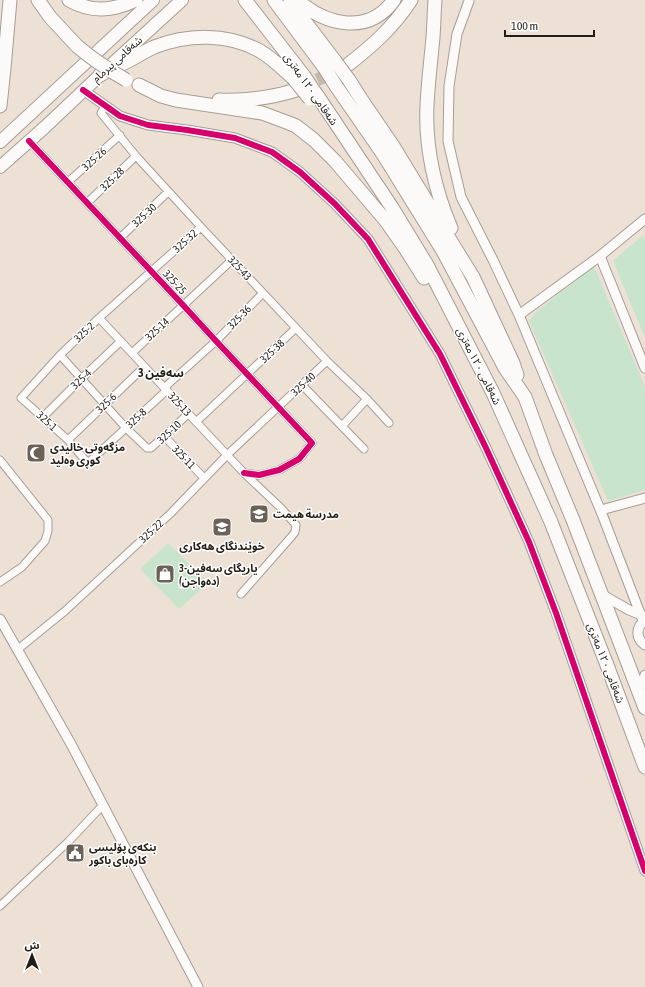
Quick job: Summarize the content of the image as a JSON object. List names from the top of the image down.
{
  "streets": {
    "highway": ["شەقامی پیرمام", "شەقامی ١٢٠ مەتری"],
    "street": [
      "325-26",
      "325-28",
      "325-30",
      "325-32",
      "325-43",
      "325-25",
      "325-36",
      "325-14",
      "325-2",
      "325-38",
      "325-4",
      "325-40",
      "325-6",
      "325-13",
      "325-8",
      "325-1",
      "325-10",
      "325-11",
      "325-22"
    ]
  },
  "crossings": [
    ["شەقامی پیرمام", "325-25"],
    ["325-26", "325-43"],
    ["325-26", "325-25"],
    ["325-28", "325-43"],
    ["325-28", "325-25"],
    ["325-30", "325-43"],
    ["325-30", "325-25"],
    ["325-32", "325-43"],
    ["325-32", "325-25"],
    ["325-32", "325-2"],
    ["325-43", "325-36"],
    ["325-43", "325-14"],
    ["325-43", "325-38"],
    ["325-43", "325-40"],
    ["325-25", "325-36"],
    ["325-25", "325-14"],
    ["325-25", "325-2"],
    ["325-25", "325-38"],
    ["325-25", "325-40"],
    ["325-25", "325-13"],
    ["325-25", "325-22"],
    ["325-36", "325-13"],
    ["325-36", "325-8"],
    ["325-14", "325-13"],
    ["325-2", "325-13"],
    ["325-2", "325-1"],
    ["325-38", "325-13"],
    ["325-4", "325-13"],
    ["325-4", "325-1"],
    ["325-40", "325-22"],
    ["325-6", "325-13"],
    ["325-6", "325-1"],
    ["325-13", "325-8"],
    ["325-13", "325-10"],
    ["325-13", "325-22"],
    ["325-8", "325-1"],
    ["325-8", "325-10"],
    ["325-10", "325-11"],
    ["325-11", "325-22"]
  ],
  "districts": ["سەفین 3"],
  "places": {
    "mosque": ["مزگەوتی خالیدی کوڕی وەلید"],
    "school or university": ["مدرسة هيمت", "خوێندنگای هەکاری"],
    "shop": ["یاریگای سەفین-3 (دەواجن)"],
    "public building": ["بنکەی پۆلیسی کارەبای باکور"]
  },
  "scale_bar": "100 m",
  "north": "top"
}
